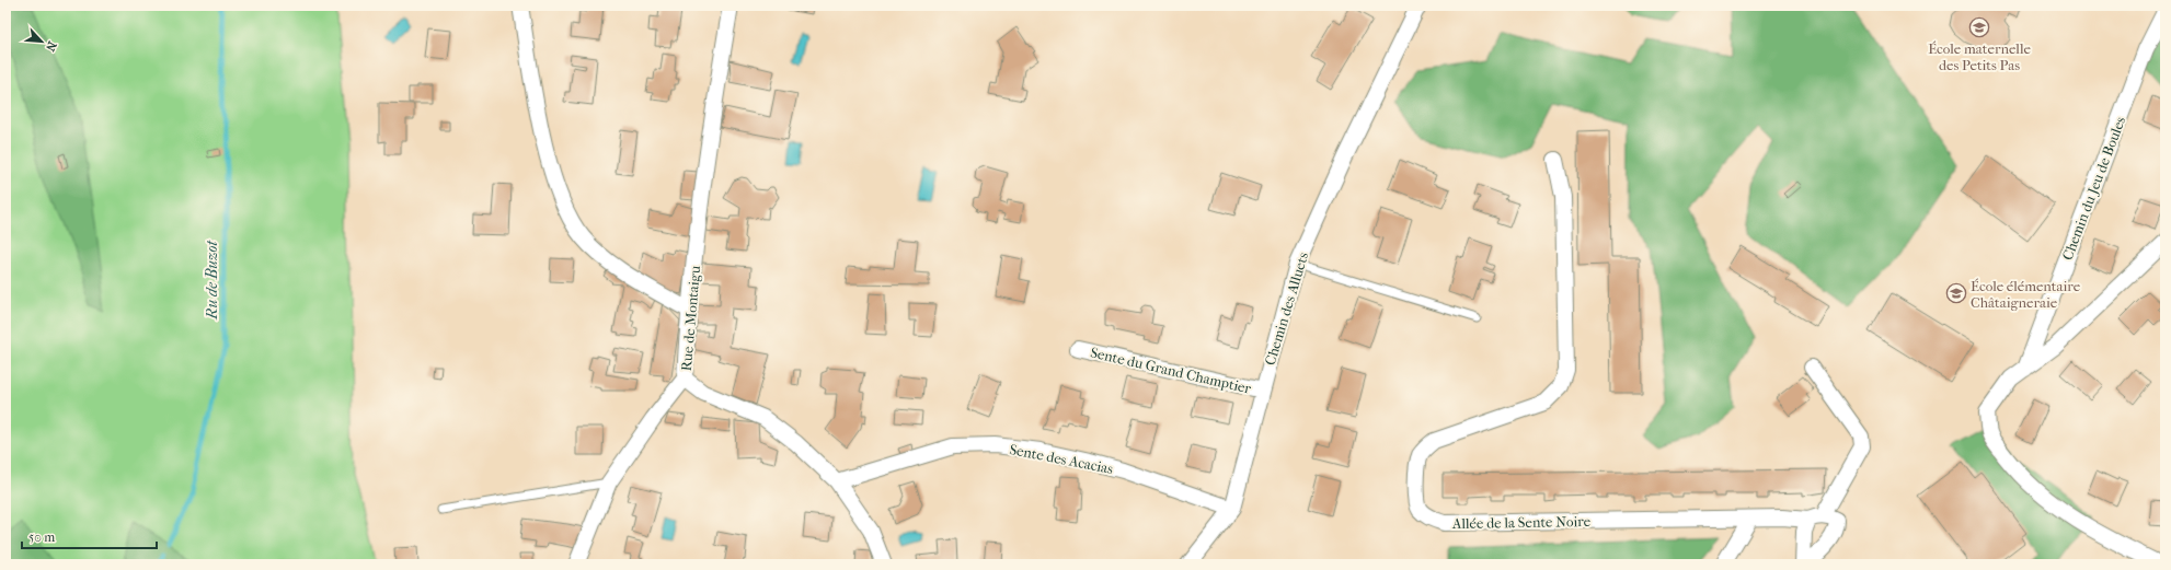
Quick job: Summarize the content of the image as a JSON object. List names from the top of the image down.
{
  "streets": {
    "street": [
      "Chemin du Jeu de Boules",
      "Chemin des Alluets",
      "Rue de Montaigu",
      "Sente du Grand Champtier",
      "Sente des Acacias",
      "Allée de la Sente Noire"
    ]
  },
  "crossings": [
    ["Chemin des Alluets", "Sente du Grand Champtier"],
    ["Chemin des Alluets", "Sente des Acacias"],
    ["Rue de Montaigu", "Sente des Acacias"]
  ],
  "water": ["Ru de Buzot"],
  "places": {
    "school or university": ["École maternelle des Petits Pas", "École élémentaire Châtaigneraie"]
  },
  "scale_bar": "50 m",
  "north": "bottom right"
}
